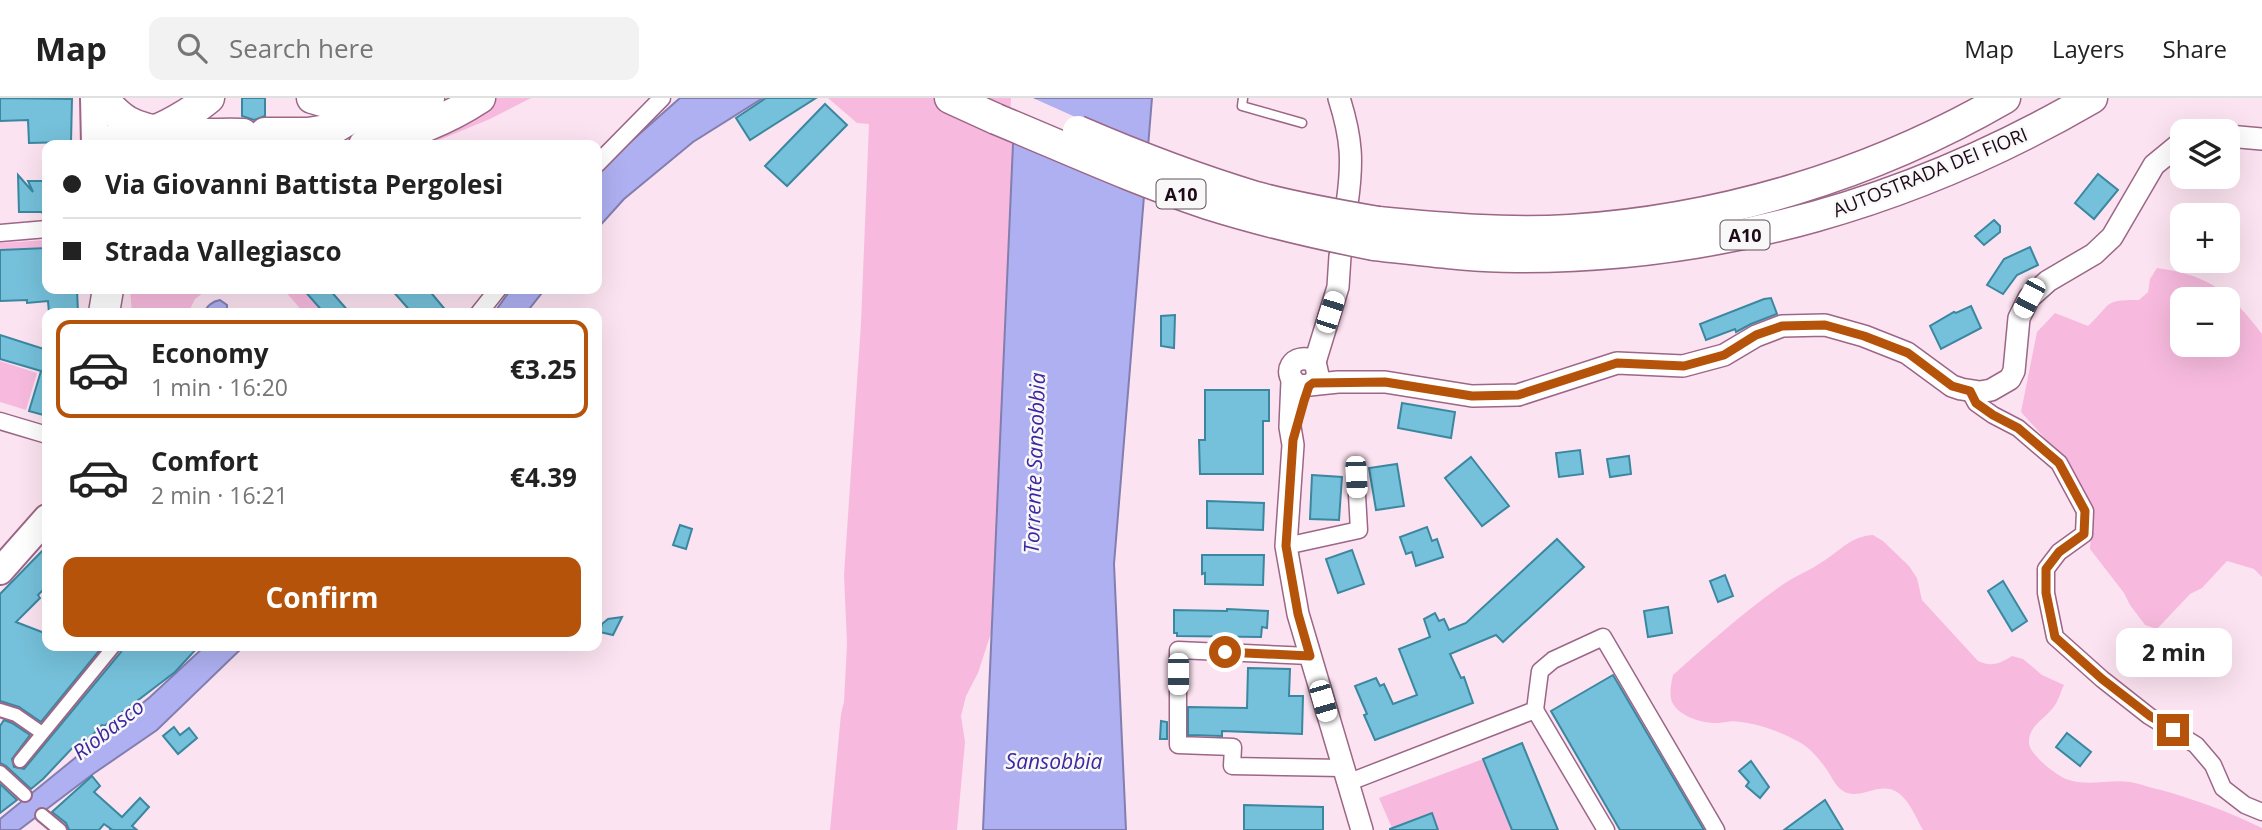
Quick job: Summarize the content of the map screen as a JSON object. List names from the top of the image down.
{
  "streets": {
    "highway": ["AUTOSTRADA DEI FIORI", "A10"]
  },
  "water": ["Torrente Sansobbia", "Riobasco", "Sansobbia"],
  "page": {
    "header": "Map",
    "search": "Search here",
    "nav": ["Map", "Layers", "Share"],
    "map_buttons": ["+", "−"],
    "banner": ["Via Giovanni Battista Pergolesi", "Strada Vallegiasco"],
    "list": [
      {
        "name": "Economy",
        "note": "1 min · 16:20",
        "value": "€3.25"
      },
      {
        "name": "Comfort",
        "note": "2 min · 16:21",
        "value": "€4.39"
      }
    ],
    "buttons": "Confirm",
    "bubble": "2 min"
  }
}
